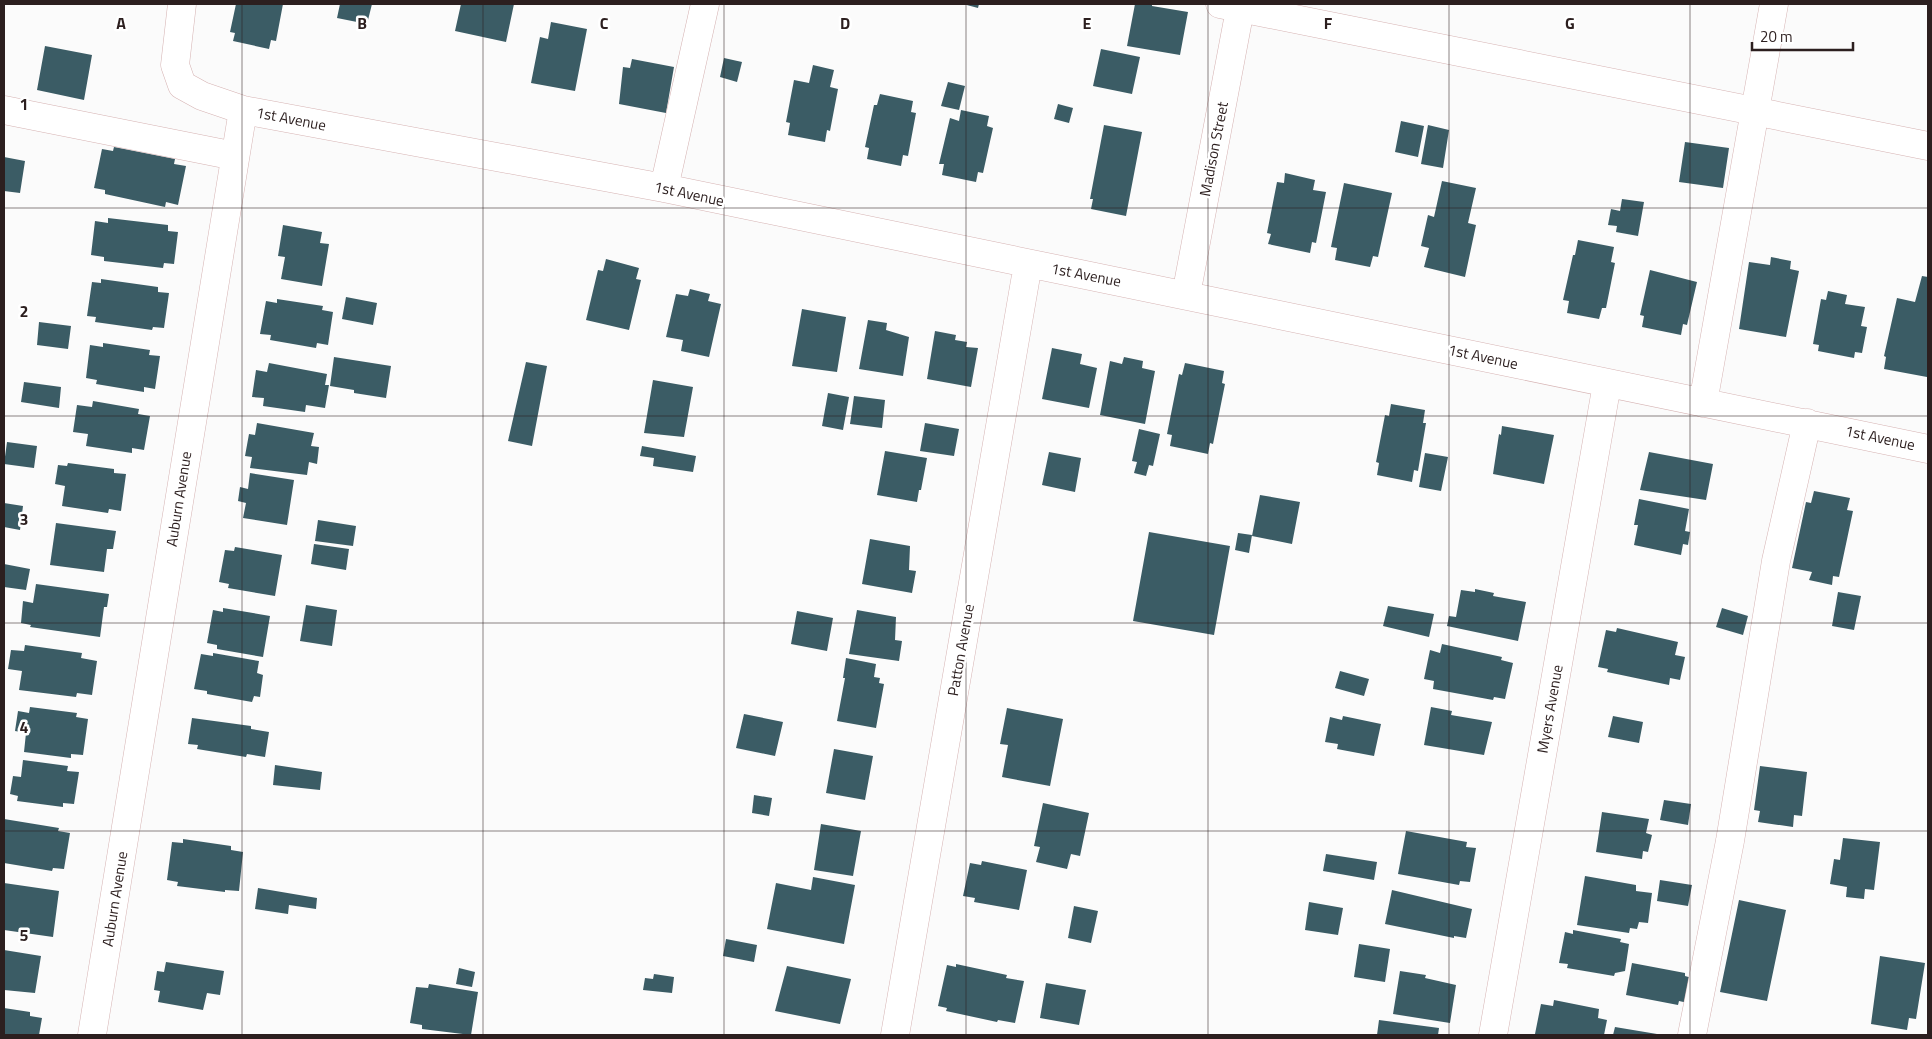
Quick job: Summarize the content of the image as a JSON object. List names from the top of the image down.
{
  "streets": {
    "street": [
      "1st Avenue",
      "Madison Street",
      "Auburn Avenue",
      "Patton Avenue",
      "Myers Avenue"
    ]
  },
  "crossings": [
    ["1st Avenue", "Madison Street"],
    ["1st Avenue", "Auburn Avenue"],
    ["1st Avenue", "Patton Avenue"],
    ["1st Avenue", "Myers Avenue"]
  ],
  "scale_bar": "20 m",
  "grid": {
    "columns": [
      "A",
      "B",
      "C",
      "D",
      "E",
      "F",
      "G"
    ],
    "rows": [
      "1",
      "2",
      "3",
      "4",
      "5"
    ]
  }
}
